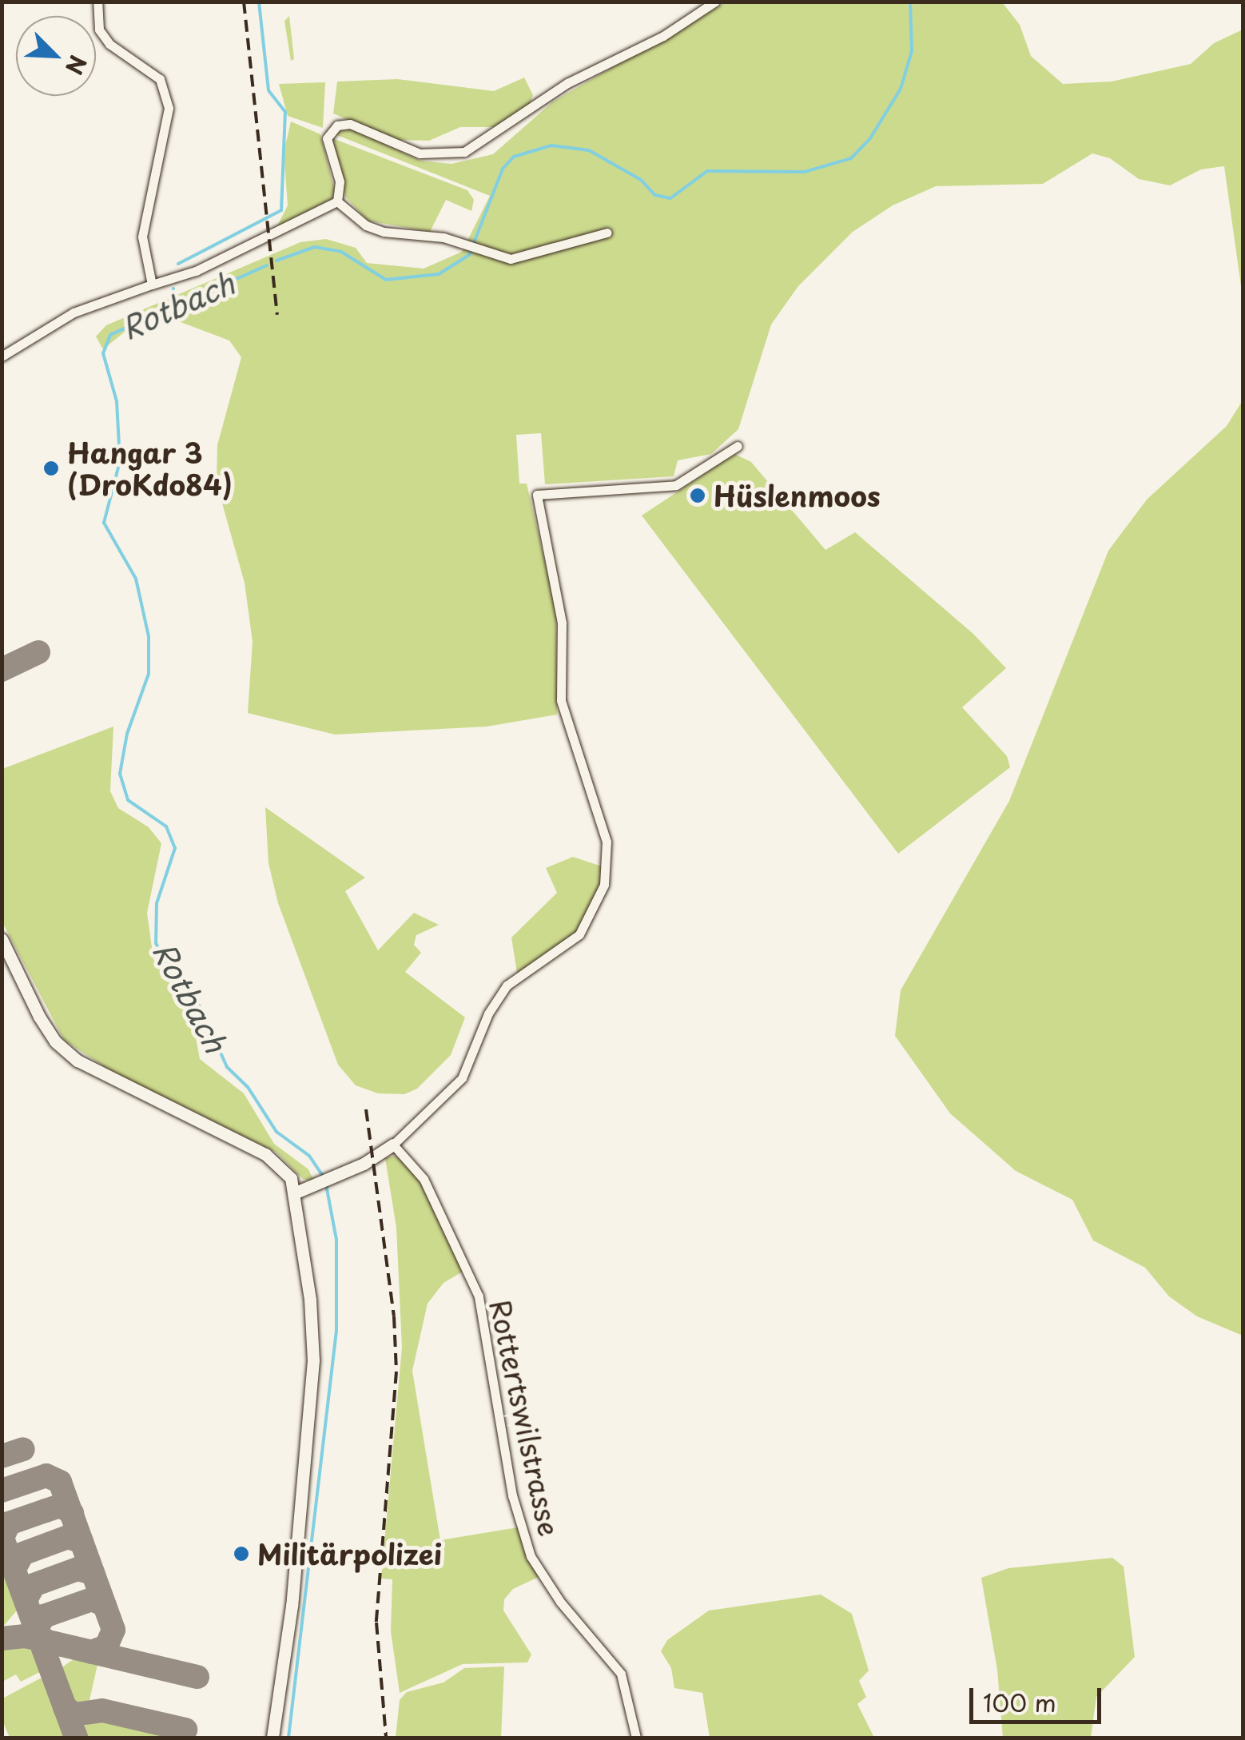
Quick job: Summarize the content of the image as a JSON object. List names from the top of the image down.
{
  "streets": {
    "street": ["Rottertswilstrasse"]
  },
  "water": ["Rotbach"],
  "places": ["Hangar 3 (DroKdo84)", "Hüslenmoos", "Militärpolizei"],
  "scale_bar": "100 m",
  "north": "bottom right"
}
